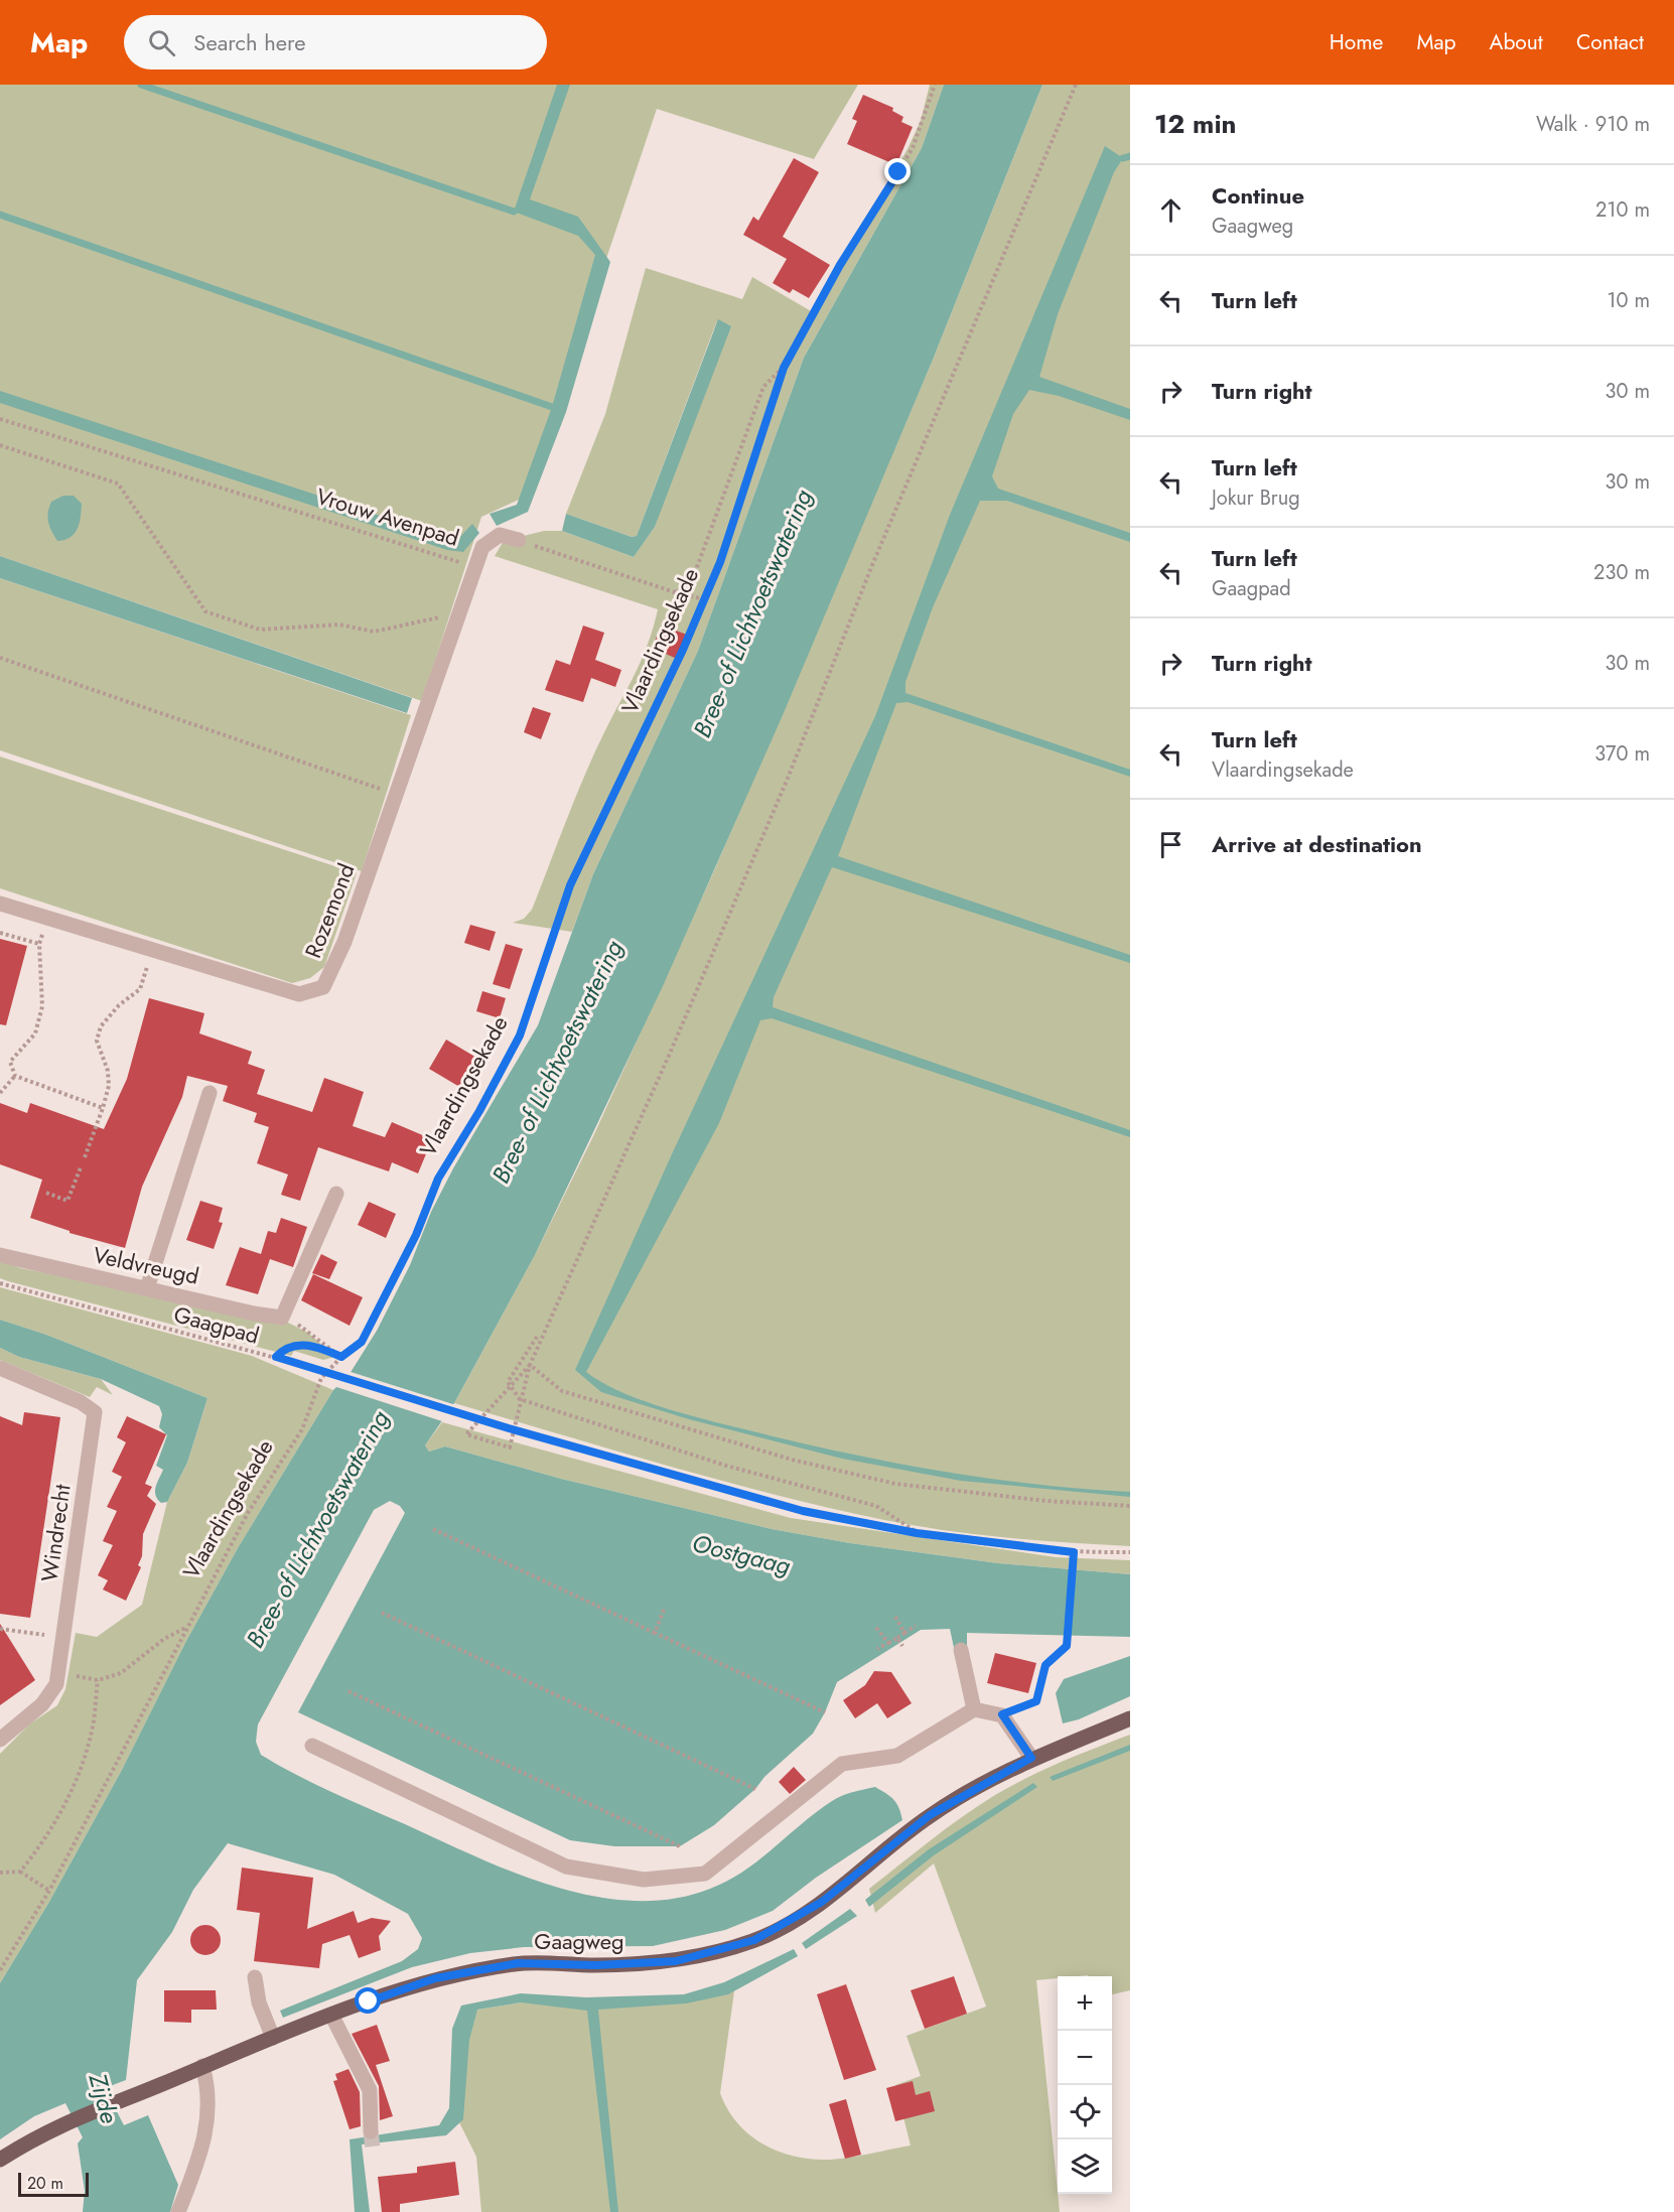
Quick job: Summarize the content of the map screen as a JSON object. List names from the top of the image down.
{
  "streets": {
    "main road": ["Gaagweg"],
    "street": [
      "Vrouw Avenpad",
      "Rozemond",
      "Veldvreugd",
      "Windrecht"
    ],
    "path": ["Vlaardingsekade", "Gaagpad"]
  },
  "crossings": [
    ["Vrouw Avenpad", "Rozemond"]
  ],
  "water": ["Bree- of Lichtvoetswatering", "Oostgaag", "Zijde"],
  "scale_bar": "20 m",
  "page": {
    "header": "Map",
    "search": "Search here",
    "nav": [
      "Home",
      "Map",
      "About",
      "Contact"
    ],
    "heading": ["12 min", "Walk · 910 m"],
    "list": [
      ["Continue", "Gaagweg", "210 m"],
      ["Turn left", "10 m"],
      ["Turn right", "30 m"],
      ["Turn left", "Jokur Brug", "30 m"],
      ["Turn left", "Gaagpad", "230 m"],
      ["Turn right", "30 m"],
      ["Turn left", "Vlaardingsekade", "370 m"],
      "Arrive at destination"
    ],
    "map_buttons": ["+", "−"],
    "scale": "20 m"
  }
}
